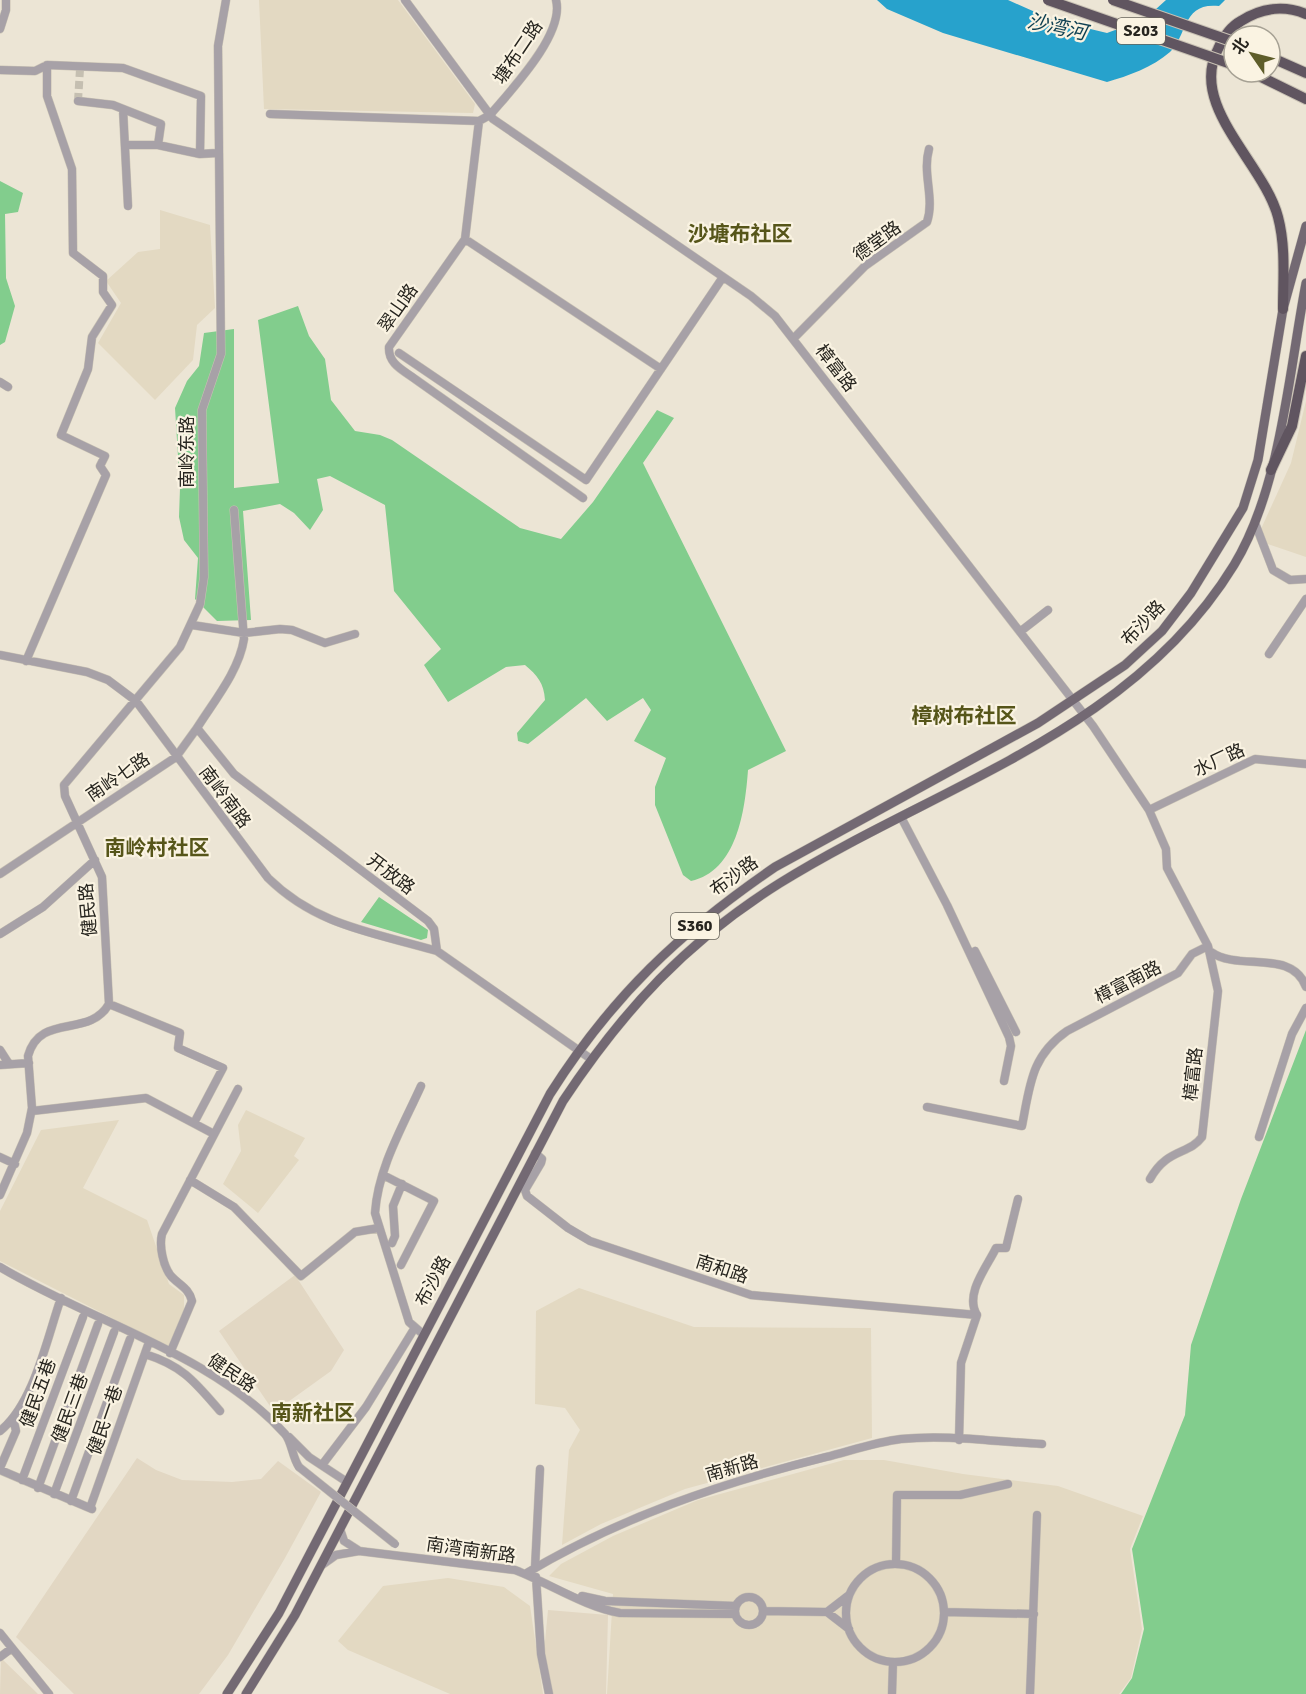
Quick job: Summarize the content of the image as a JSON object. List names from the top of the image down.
{
  "streets": {
    "highway": ["S203"],
    "main road": ["布沙路", "S360"],
    "street": [
      "塘布二路",
      "德堂路",
      "翠山路",
      "樟富路",
      "南岭东路",
      "水厂路",
      "南岭七路",
      "南岭南路",
      "开放路",
      "健民路",
      "樟富南路",
      "南和路",
      "健民五巷",
      "健民三巷",
      "健民一巷",
      "南新路",
      "南湾南新路"
    ]
  },
  "crossings": [
    ["塘布二路", "樟富路"],
    ["德堂路", "樟富路"],
    ["樟富路", "布沙路"],
    ["樟富路", "樟富南路"],
    ["南岭东路", "南岭七路"],
    ["南岭东路", "南岭南路"],
    ["南岭东路", "健民路"],
    ["布沙路", "南和路"],
    ["布沙路", "南湾南新路"],
    ["南岭七路", "南岭南路"],
    ["南岭七路", "健民路"],
    ["南岭南路", "开放路"],
    ["健民路", "健民一巷"],
    ["健民路", "南湾南新路"],
    ["南新路", "南湾南新路"]
  ],
  "districts": [
    "沙塘布社区",
    "樟树布社区",
    "南岭村社区",
    "南新社区"
  ],
  "water": ["沙湾河"],
  "north": "top left"
}
